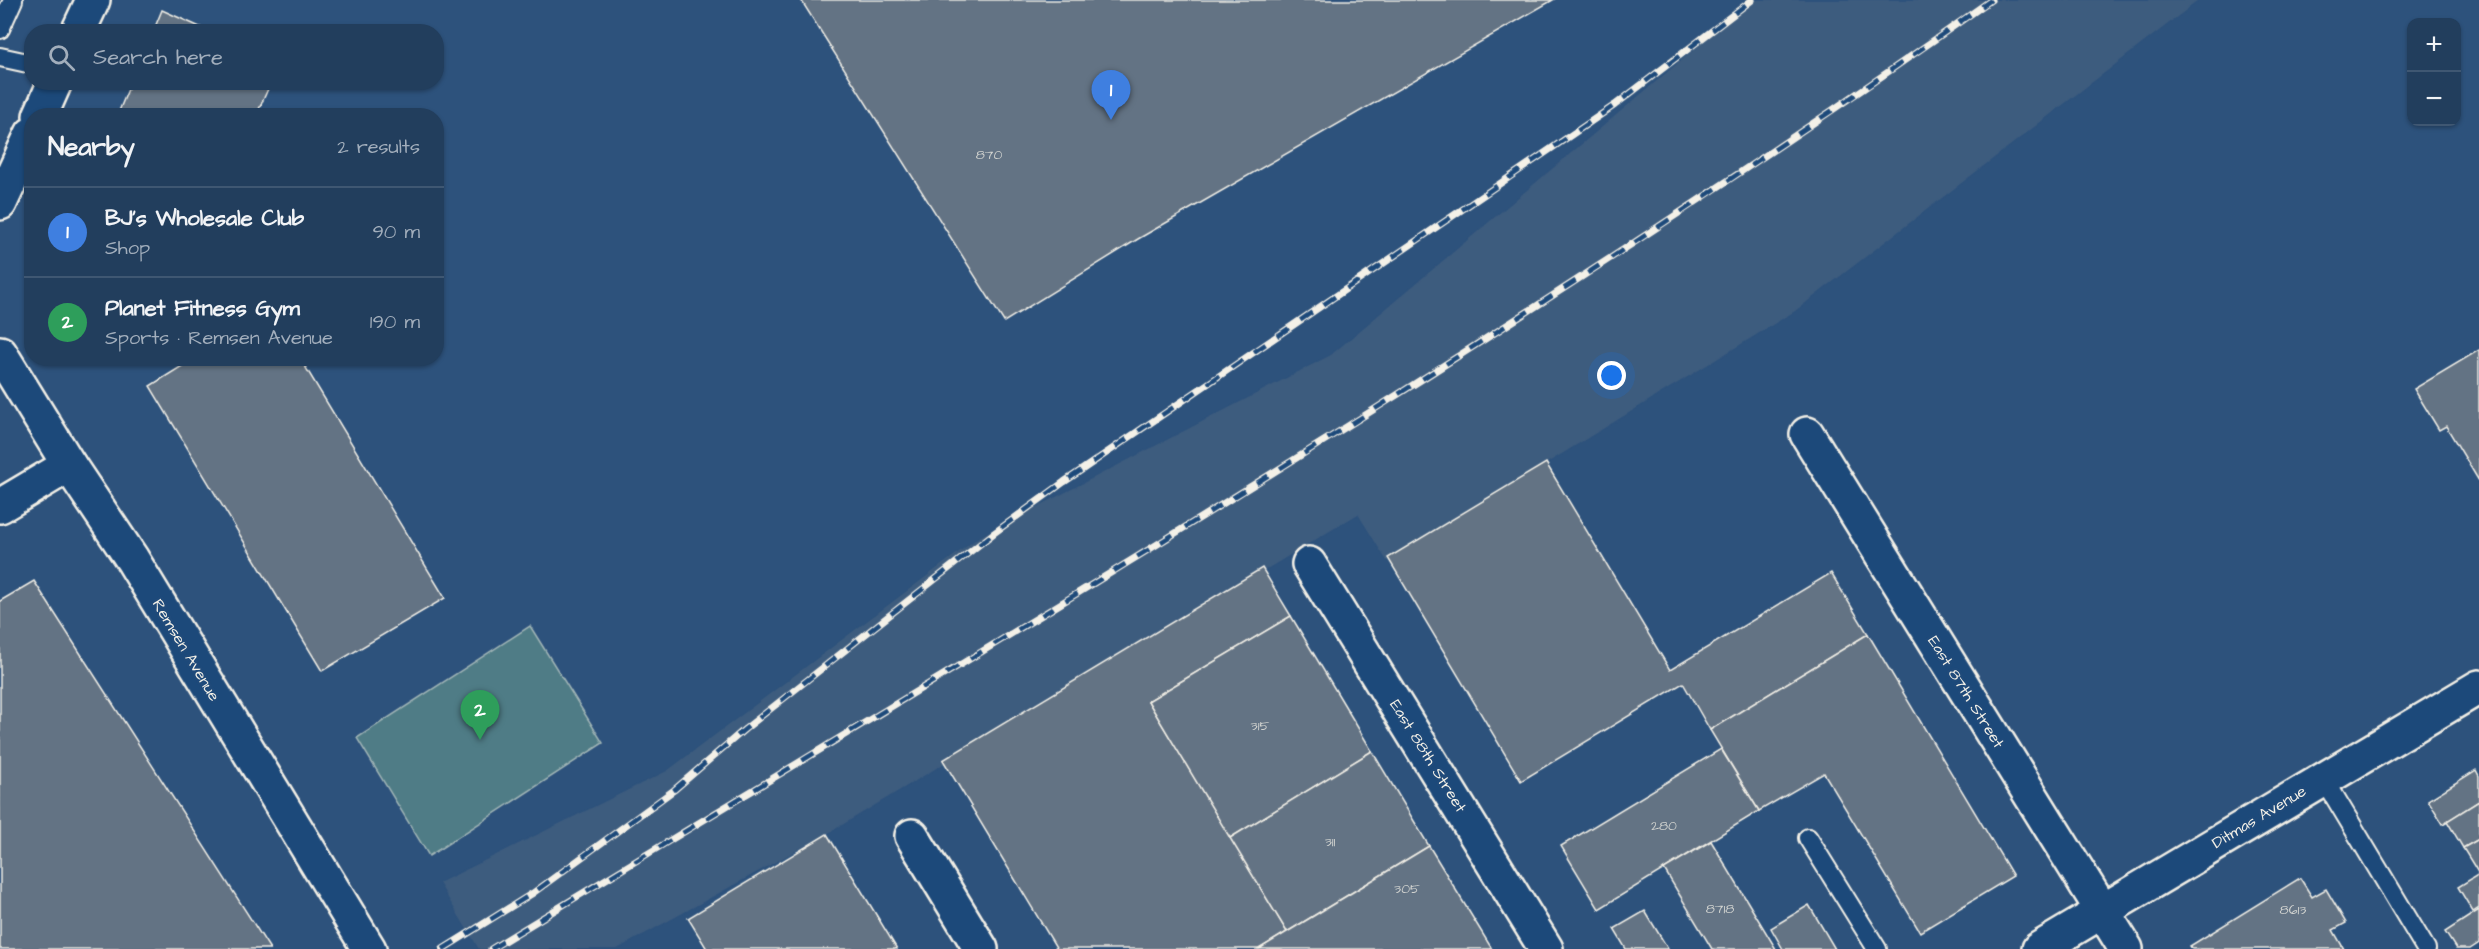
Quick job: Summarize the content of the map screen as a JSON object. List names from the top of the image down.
{
  "streets": {
    "street": [
      "Remsen Avenue",
      "East 87th Street",
      "East 88th Street",
      "Ditmas Avenue"
    ]
  },
  "crossings": [
    ["East 87th Street", "Ditmas Avenue"]
  ],
  "house_numbers": [
    "870",
    "315",
    "280",
    "311",
    "305",
    "8718",
    "8613"
  ],
  "page": {
    "map_buttons": ["+", "−"],
    "search": "Search here",
    "pins": ["1", "2"],
    "heading": ["Nearby", "2 results"],
    "list": [
      {
        "mark": "1",
        "name": "BJ's Wholesale Club",
        "note": "Shop",
        "value": "90 m"
      },
      {
        "mark": "2",
        "name": "Planet Fitness Gym",
        "note": "Sports · Remsen Avenue",
        "value": "190 m"
      }
    ]
  }
}
